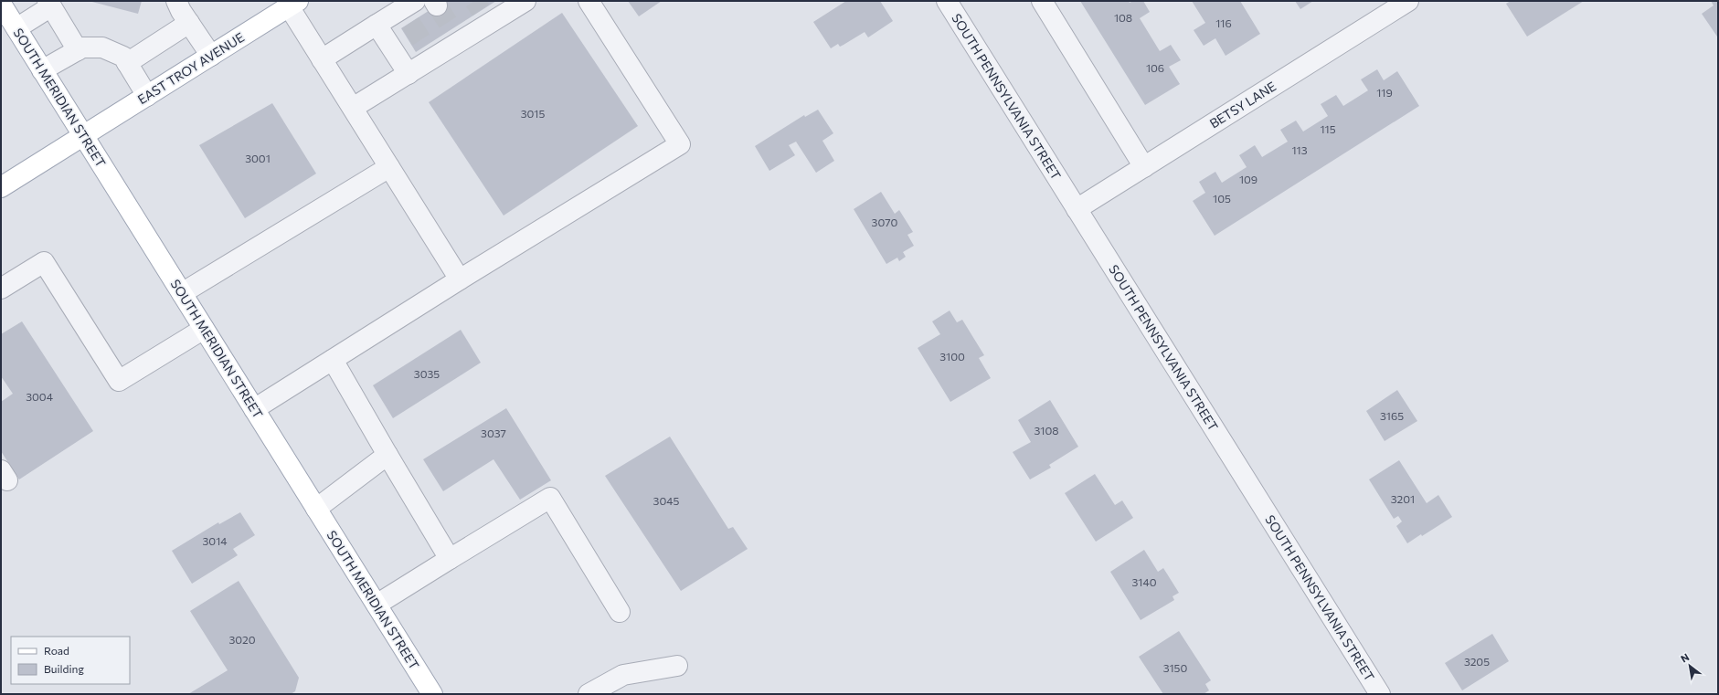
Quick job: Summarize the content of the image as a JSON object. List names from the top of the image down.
{
  "streets": {
    "main road": ["EAST TROY AVENUE", "SOUTH MERIDIAN STREET"],
    "street": ["SOUTH PENNSYLVANIA STREET", "BETSY LANE"]
  },
  "crossings": [
    ["EAST TROY AVENUE", "SOUTH MERIDIAN STREET"],
    ["SOUTH PENNSYLVANIA STREET", "BETSY LANE"]
  ],
  "house_numbers": [
    "108",
    "116",
    "106",
    "119",
    "3015",
    "115",
    "113",
    "3001",
    "109",
    "105",
    "3070",
    "3100",
    "3035",
    "3004",
    "3165",
    "3108",
    "3037",
    "3201",
    "3045",
    "3014",
    "3140",
    "3020",
    "3205",
    "3150"
  ],
  "legend": ["Road", "Building"],
  "north": "top left"
}
